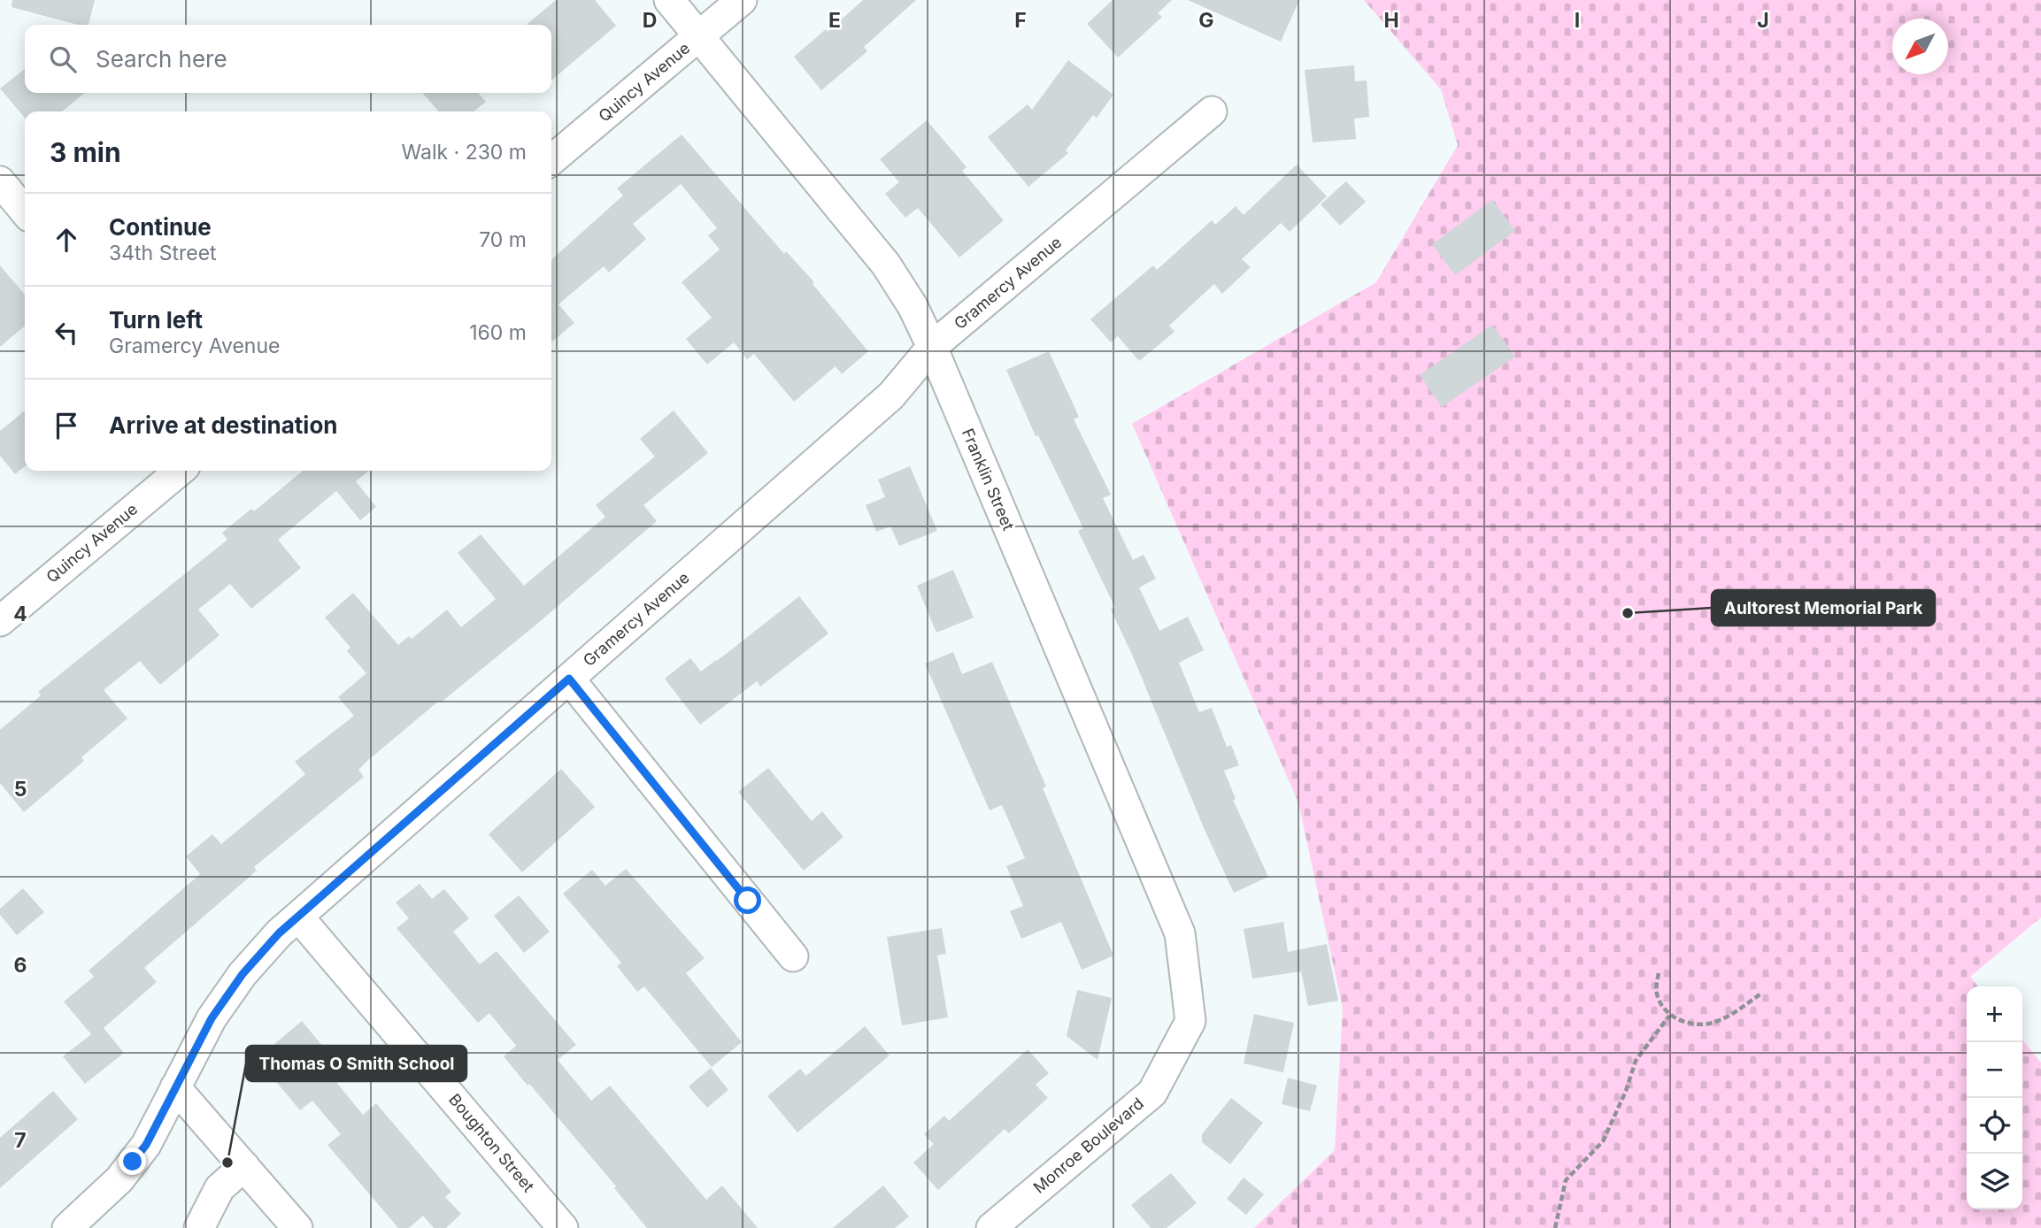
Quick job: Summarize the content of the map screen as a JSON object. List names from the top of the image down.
{
  "streets": {
    "street": [
      "Quincy Avenue",
      "Gramercy Avenue",
      "Franklin Street",
      "Boughton Street",
      "Monroe Boulevard"
    ]
  },
  "crossings": [
    ["Quincy Avenue", "Franklin Street"],
    ["Gramercy Avenue", "Franklin Street"],
    ["Gramercy Avenue", "Boughton Street"],
    ["Franklin Street", "Monroe Boulevard"]
  ],
  "places": ["Aultorest Memorial Park", "Thomas O Smith School"],
  "north": "bottom left",
  "page": {
    "search": "Search here",
    "heading": ["3 min", "Walk · 230 m"],
    "list": [
      ["Continue", "34th Street", "70 m"],
      ["Turn left", "Gramercy Avenue", "160 m"],
      "Arrive at destination"
    ],
    "map_buttons": ["+", "−"]
  },
  "grid": {
    "columns": [
      "D",
      "E",
      "F",
      "G",
      "H",
      "I",
      "J"
    ],
    "rows": [
      "4",
      "5",
      "6",
      "7"
    ]
  }
}
